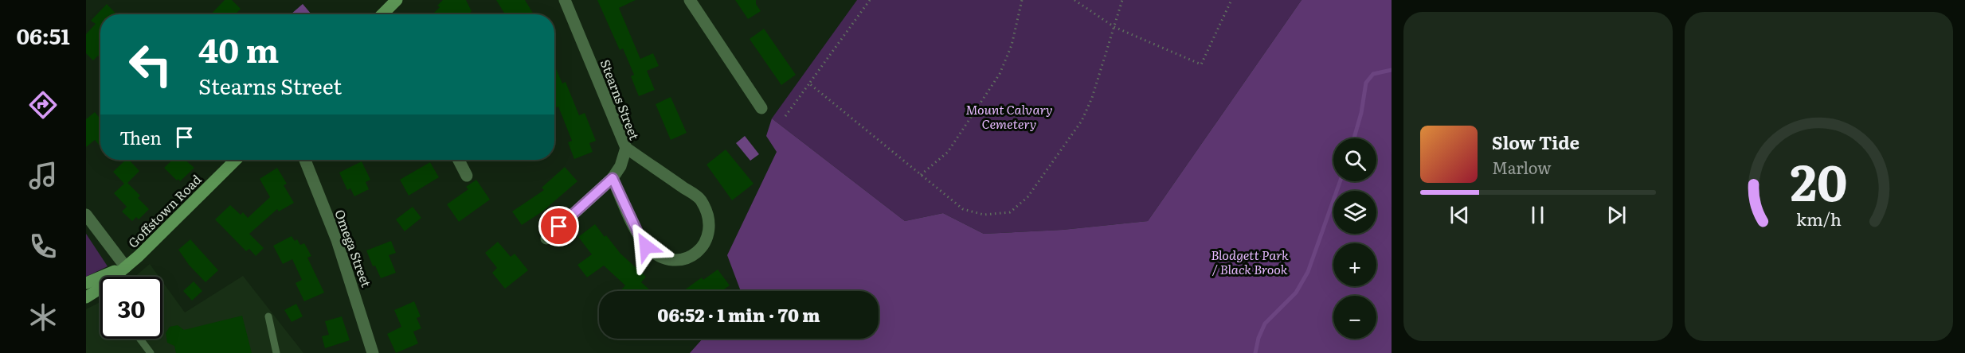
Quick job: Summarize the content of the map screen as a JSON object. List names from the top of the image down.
{
  "streets": {
    "main road": ["Goffstown Road"],
    "street": ["Stearns Street", "Omega Street"]
  },
  "parks": ["Mount Calvary Cemetery", "Blodgett Park / Black Brook"],
  "page": {
    "tabs": "06:51",
    "turn": ["40 m", "Stearns Street"],
    "then": "Then",
    "song": ["Slow Tide", "Marlow"],
    "map_buttons": ["+", "−"],
    "limit": "30",
    "trip": "06:52 · 1 min · 70 m",
    "gauge": ["20", "km/h"]
  }
}
